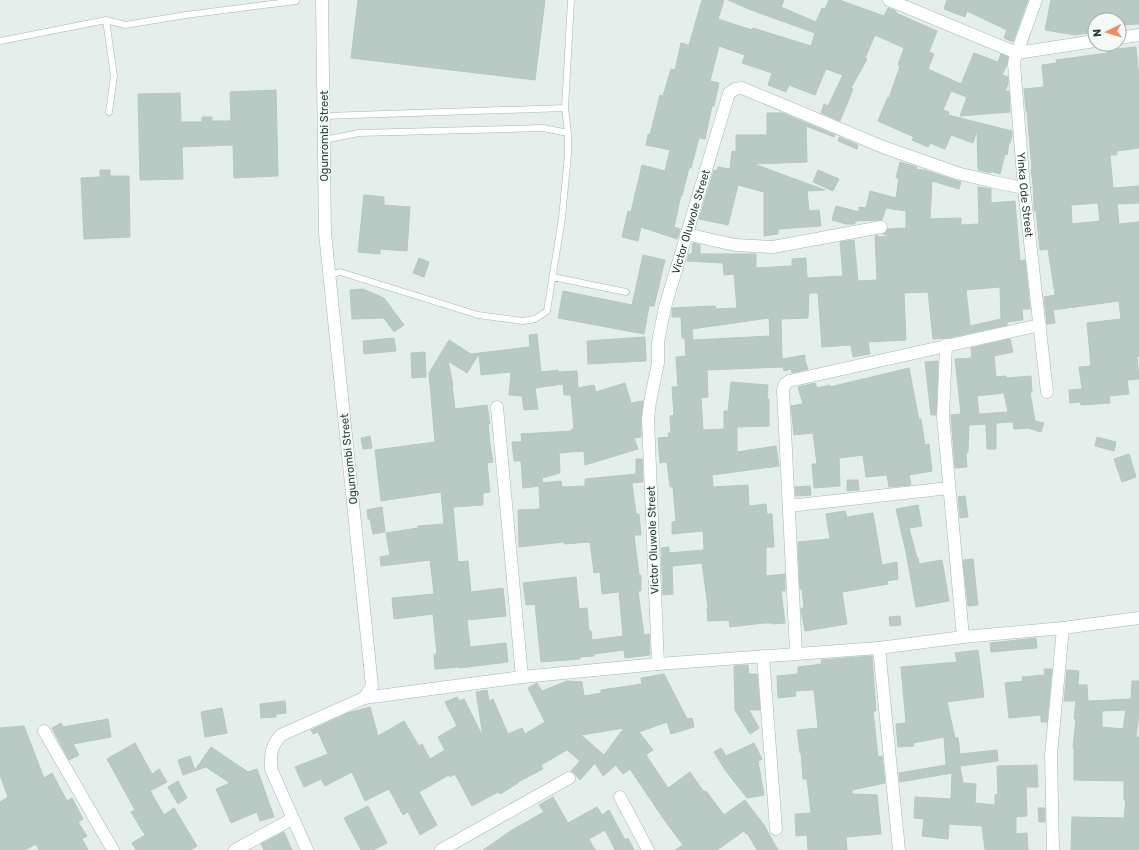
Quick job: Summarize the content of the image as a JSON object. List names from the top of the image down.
{
  "streets": {
    "street": ["Ogunrombi Street", "Yinka Ode Street", "Victor Oluwole Street"]
  },
  "crossings": [
    ["Yinka Ode Street", "Victor Oluwole Street"]
  ],
  "north": "left"
}
